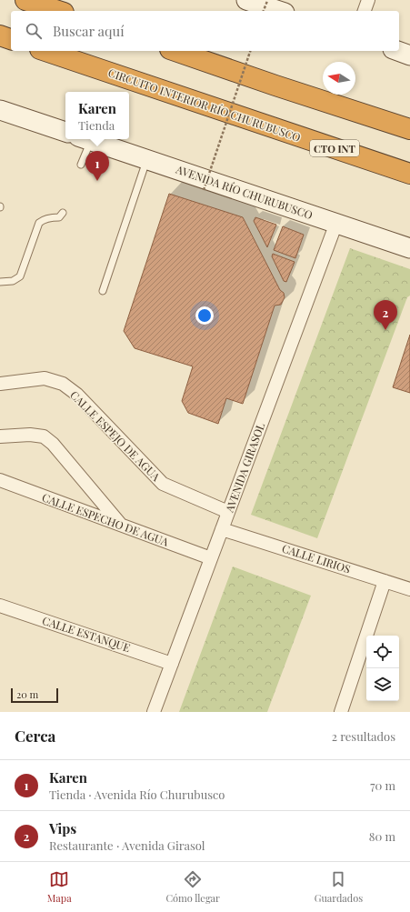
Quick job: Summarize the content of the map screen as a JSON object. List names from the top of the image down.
{
  "streets": {
    "highway": ["CIRCUITO INTERIOR RÍO CHURUBUSCO", "CTO INT"],
    "main road": ["AVENIDA RÍO CHURUBUSCO"],
    "street": [
      "CALLE ESPEJO DE AGUA",
      "AVENIDA GIRASOL",
      "CALLE ESPECHO DE AGUA",
      "CALLE LIRIOS",
      "CALLE ESTANQUE"
    ]
  },
  "crossings": [
    ["AVENIDA RÍO CHURUBUSCO", "AVENIDA GIRASOL"],
    ["CALLE ESPEJO DE AGUA", "AVENIDA GIRASOL"],
    ["AVENIDA GIRASOL", "CALLE ESPECHO DE AGUA"],
    ["AVENIDA GIRASOL", "CALLE LIRIOS"],
    ["AVENIDA GIRASOL", "CALLE ESTANQUE"]
  ],
  "scale_bar": "20 m",
  "north": "left",
  "page": {
    "search": "Buscar aquí",
    "popup": ["Karen", "Tienda"],
    "pins": ["1", "2"],
    "scale": "20 m",
    "heading": ["Cerca", "2 resultados"],
    "list": [
      {
        "mark": "1",
        "name": "Karen",
        "note": "Tienda · Avenida Río Churubusco",
        "value": "70 m"
      },
      {
        "mark": "2",
        "name": "Vips",
        "note": "Restaurante · Avenida Girasol",
        "value": "80 m"
      }
    ],
    "nav": ["Mapa", "Cómo llegar", "Guardados"]
  }
}
